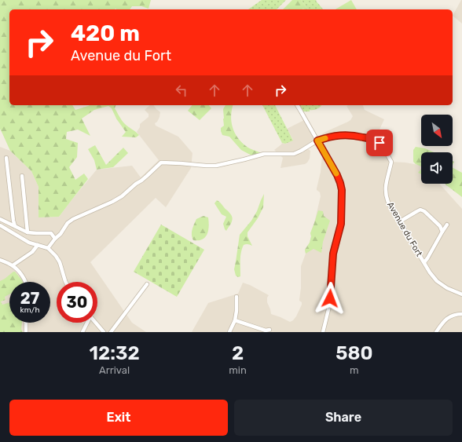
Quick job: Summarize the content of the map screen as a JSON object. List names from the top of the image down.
{
  "streets": {
    "street": ["Avenue du Fort"]
  },
  "north": "bottom right",
  "page": {
    "turn": ["420 m", "Avenue du Fort"],
    "speed": "27 km/h",
    "limit": "30",
    "eta": [
      "12:32",
      "Arrival",
      "2",
      "min",
      "580",
      "m"
    ],
    "buttons": ["Exit", "Share"]
  }
}
